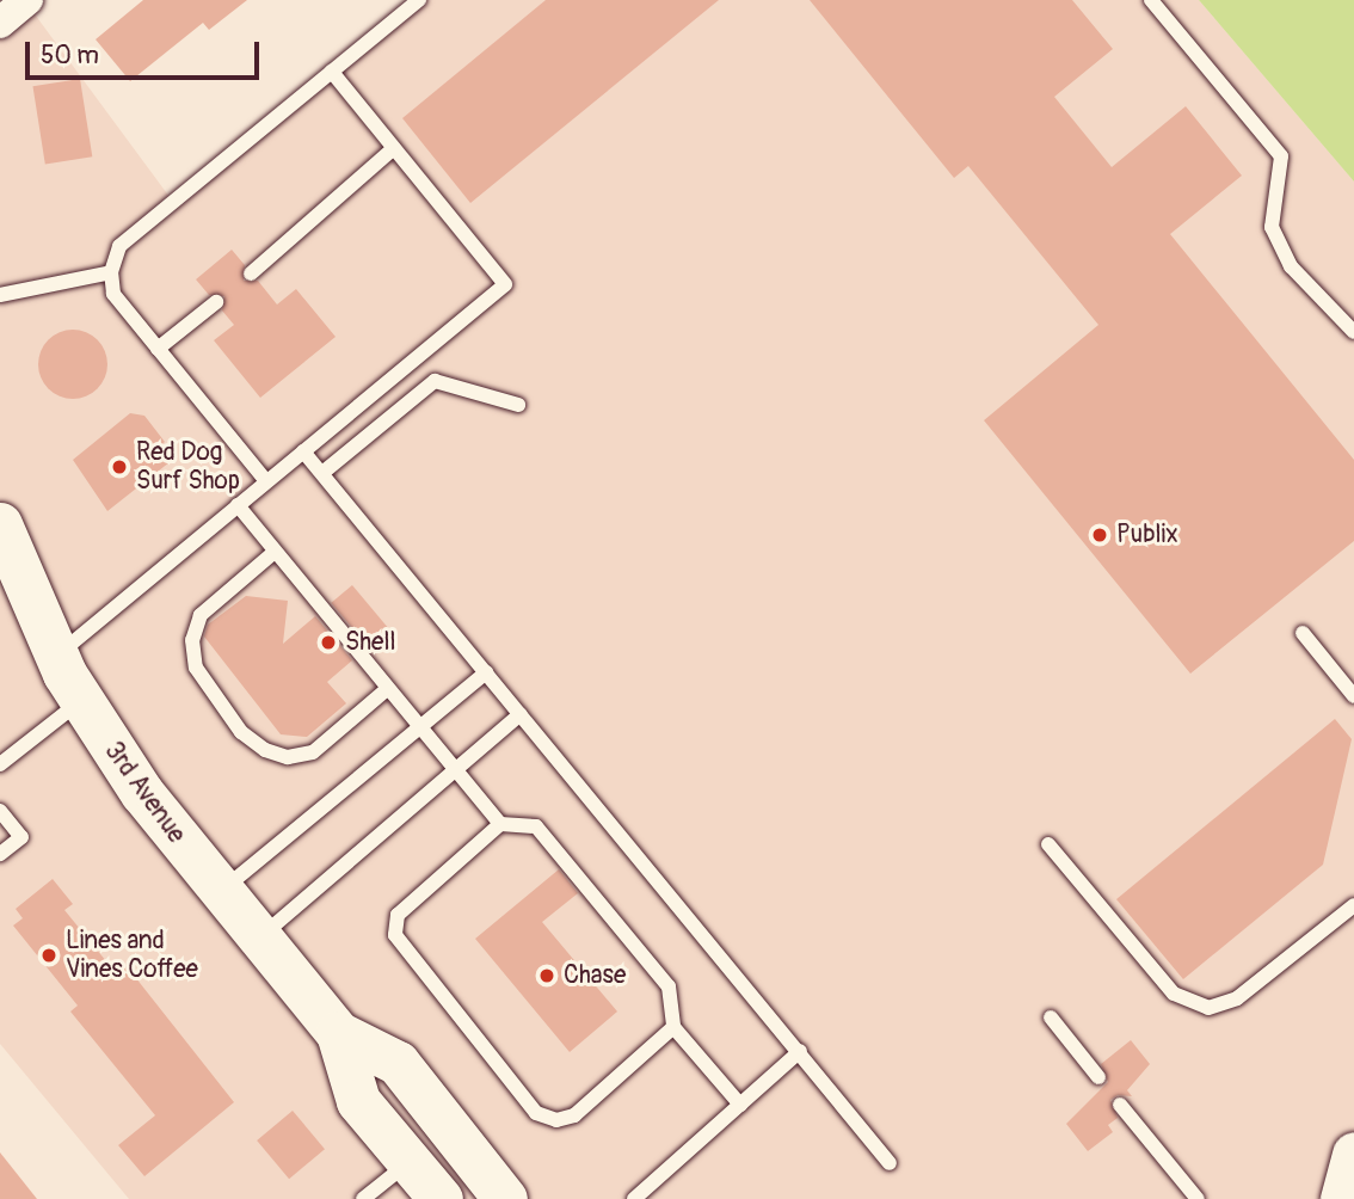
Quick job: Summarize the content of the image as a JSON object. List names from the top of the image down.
{
  "streets": {
    "main road": ["3rd Avenue"]
  },
  "places": [
    "Red Dog Surf Shop",
    "Publix",
    "Shell",
    "Lines and Vines Coffee",
    "Chase"
  ],
  "scale_bar": "50 m"
}
